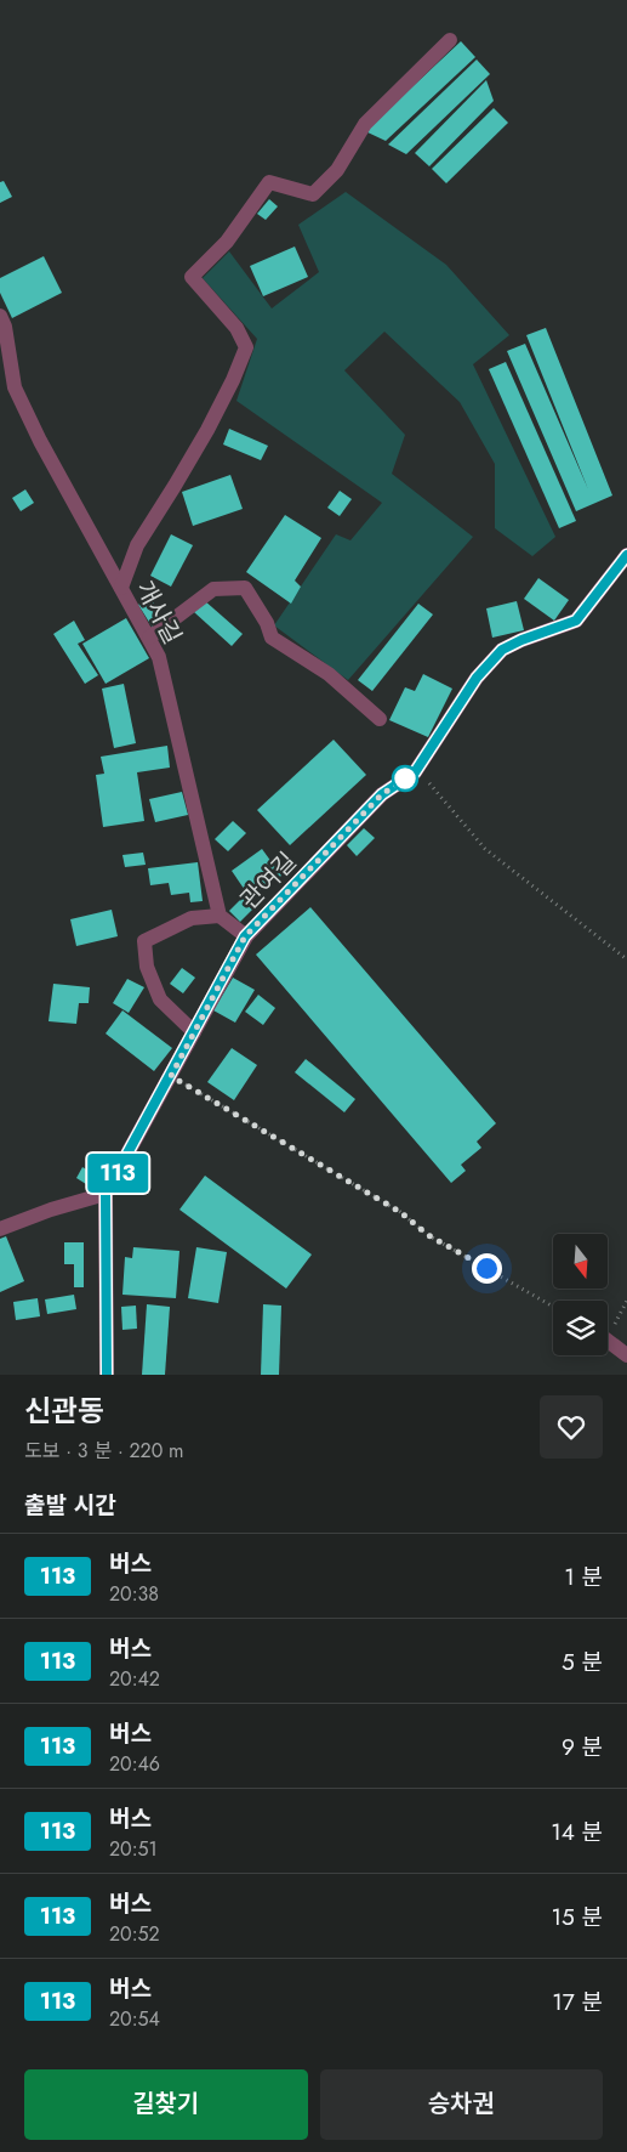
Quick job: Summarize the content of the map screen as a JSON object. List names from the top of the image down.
{
  "streets": {
    "street": ["개사길", "관여길"]
  },
  "lines": ["bus line 113"],
  "north": "bottom",
  "page": {
    "on_map": "113",
    "heading": [
      ["신관동", "도보 · 3 분 · 220 m"],
      "출발 시간"
    ],
    "list": [
      {
        "mark": "113",
        "name": "버스",
        "note": "20:38",
        "value": "1 분"
      },
      {
        "mark": "113",
        "name": "버스",
        "note": "20:42",
        "value": "5 분"
      },
      {
        "mark": "113",
        "name": "버스",
        "note": "20:46",
        "value": "9 분"
      },
      {
        "mark": "113",
        "name": "버스",
        "note": "20:51",
        "value": "14 분"
      },
      {
        "mark": "113",
        "name": "버스",
        "note": "20:52",
        "value": "15 분"
      },
      {
        "mark": "113",
        "name": "버스",
        "note": "20:54",
        "value": "17 분"
      }
    ],
    "buttons": ["길찾기", "승차권"]
  }
}
